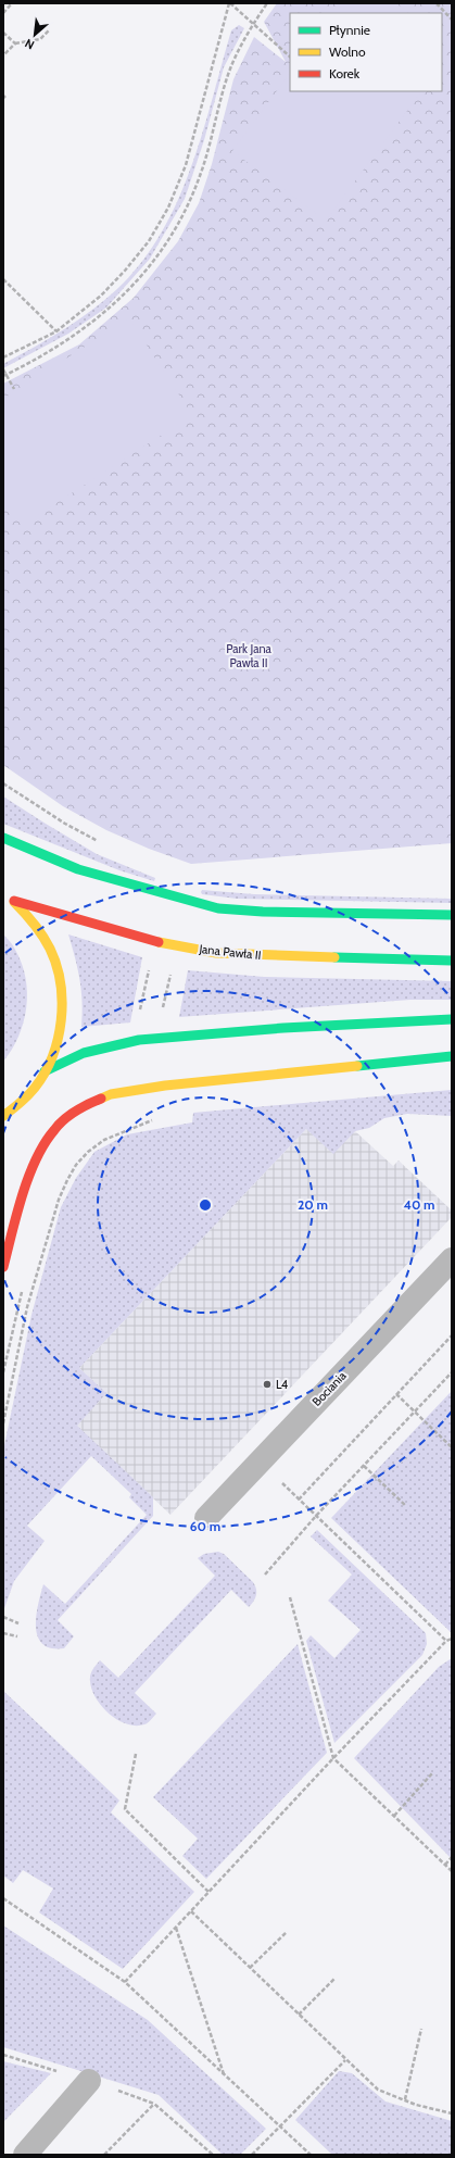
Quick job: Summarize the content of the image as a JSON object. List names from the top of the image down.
{
  "streets": {
    "main road": ["Jana Pawła II"],
    "street": ["Bociania"]
  },
  "parks": ["Park Jana Pawła II"],
  "places": ["L4"],
  "legend": ["Płynnie", "Wolno", "Korek"],
  "north": "bottom left",
  "rings": ["20 m", "40 m", "60 m"]
}
